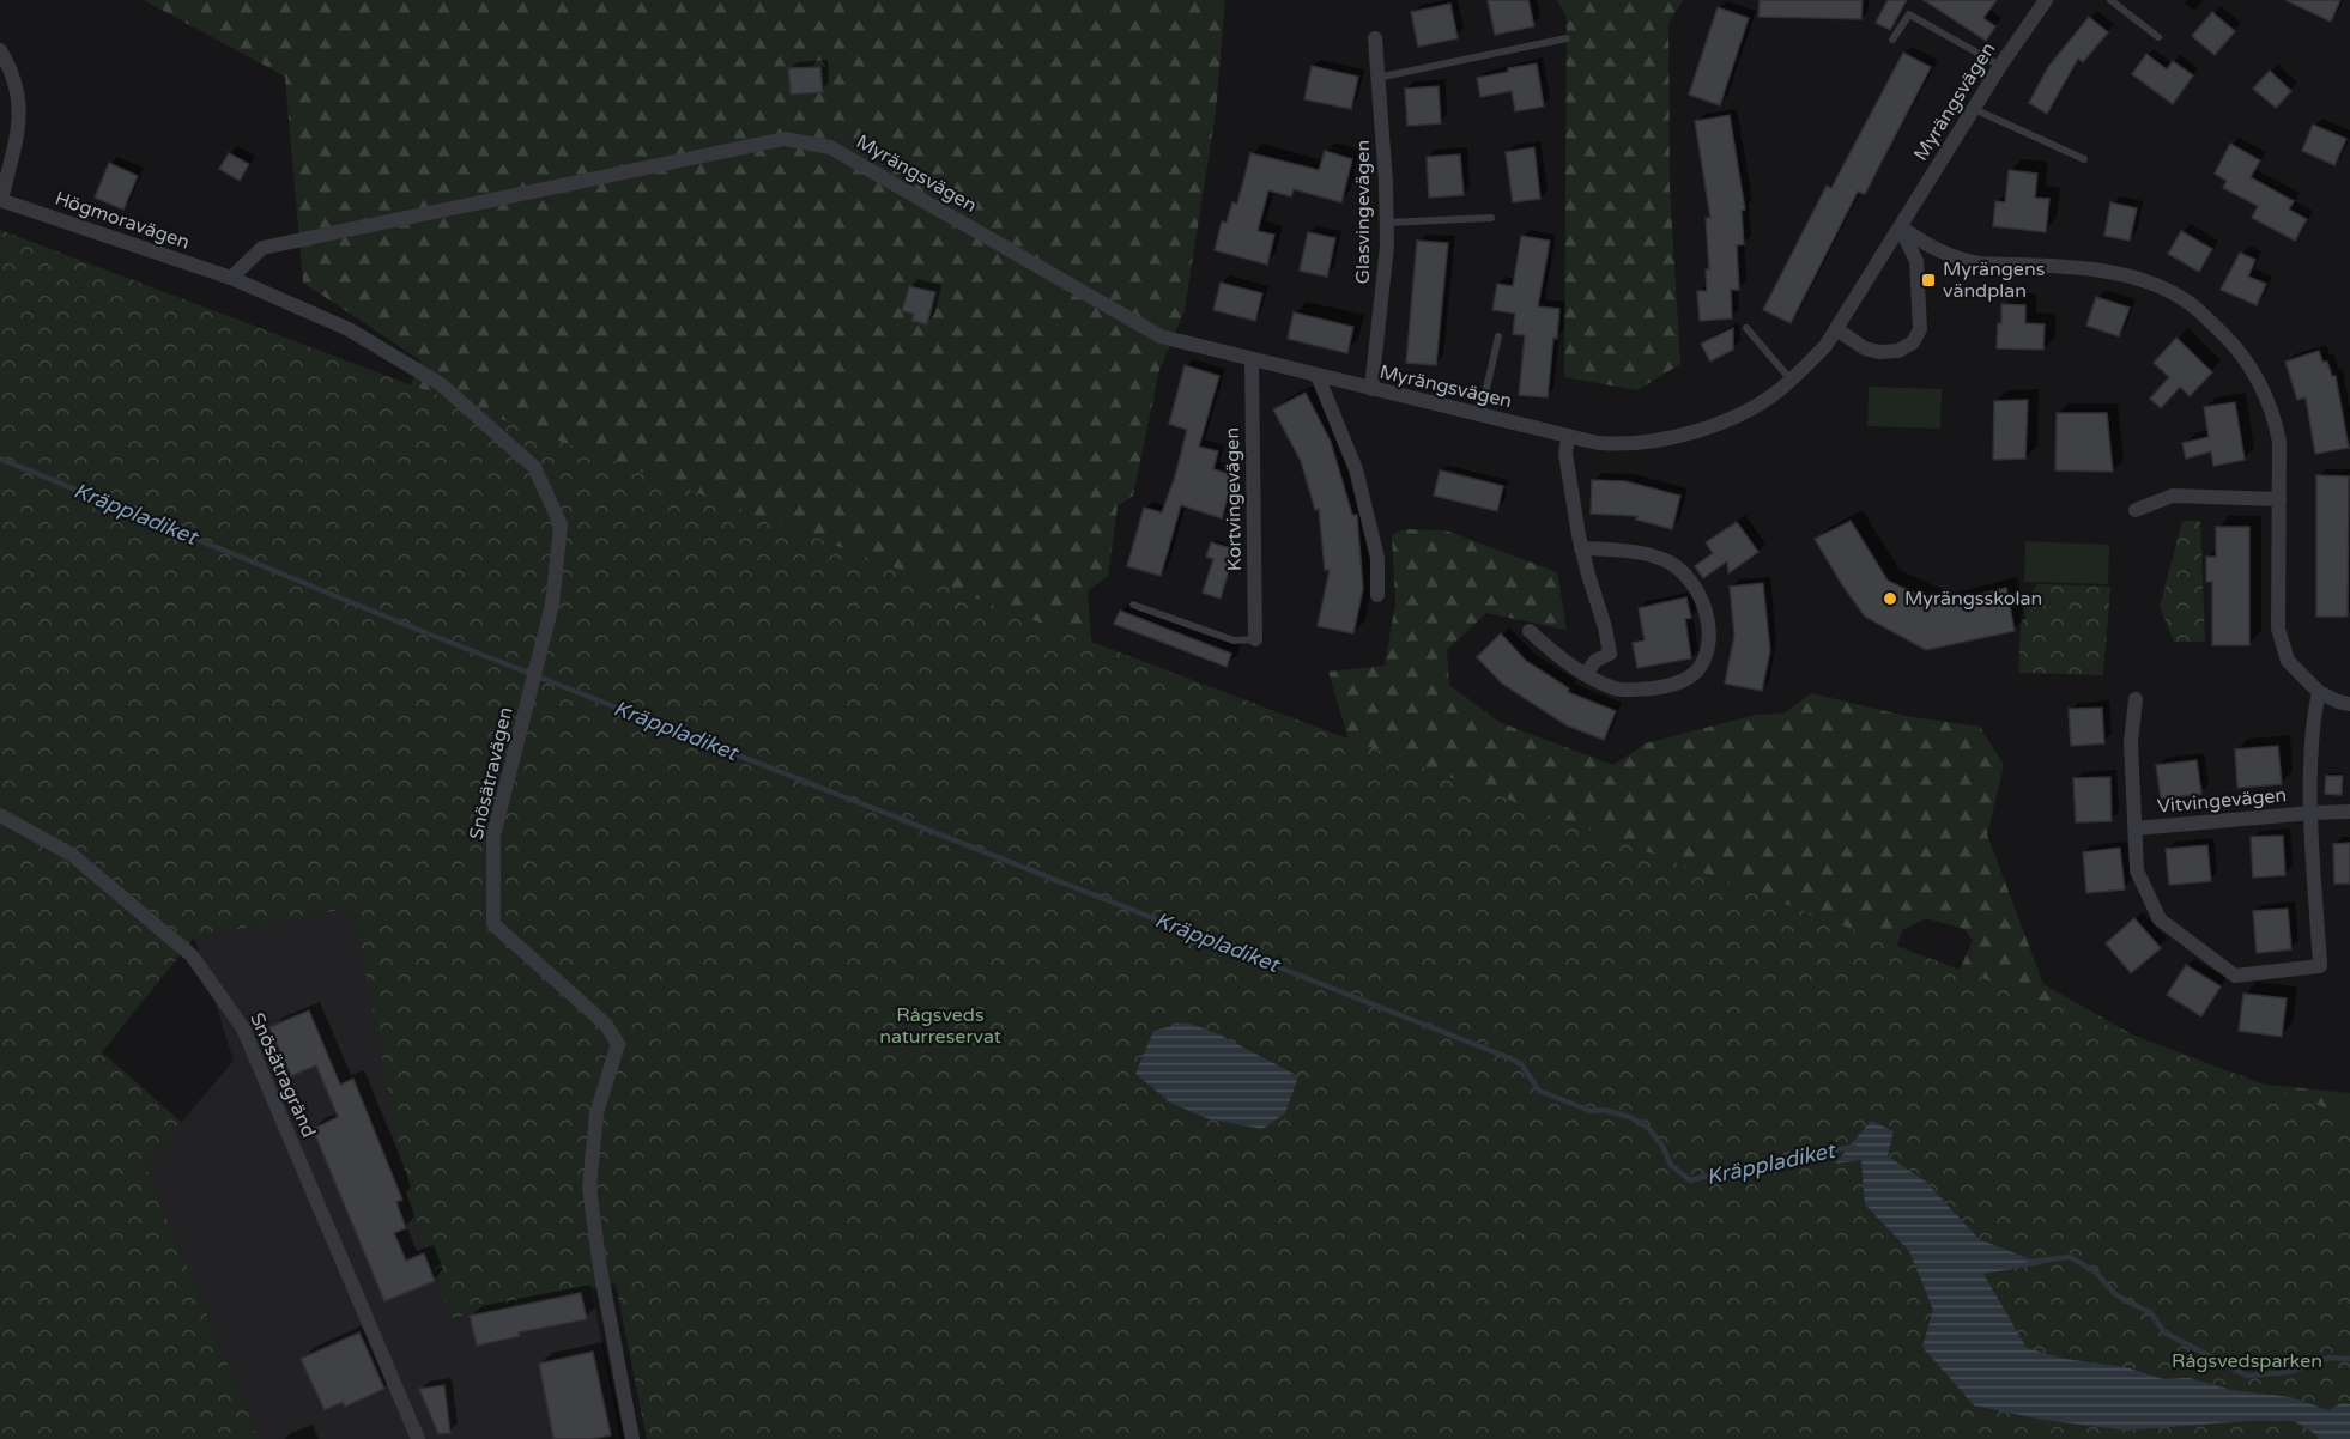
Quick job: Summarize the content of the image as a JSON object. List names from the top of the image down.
{
  "streets": {
    "street": [
      "Myrängsvägen",
      "Glasvingevägen",
      "Högmoravägen",
      "Kortvingevägen",
      "Snösätravägen",
      "Vitvingevägen",
      "Snösätragränd"
    ]
  },
  "crossings": [
    ["Myrängsvägen", "Glasvingevägen"],
    ["Myrängsvägen", "Högmoravägen"],
    ["Myrängsvägen", "Kortvingevägen"],
    ["Myrängsvägen", "Snösätravägen"],
    ["Högmoravägen", "Snösätravägen"]
  ],
  "water": ["Kräppladiket"],
  "parks": ["Rågsveds naturreservat", "Rågsvedsparken"],
  "places": {
    "transit": ["Myrängens vändplan"],
    "other": ["Myrängsskolan"]
  }
}
